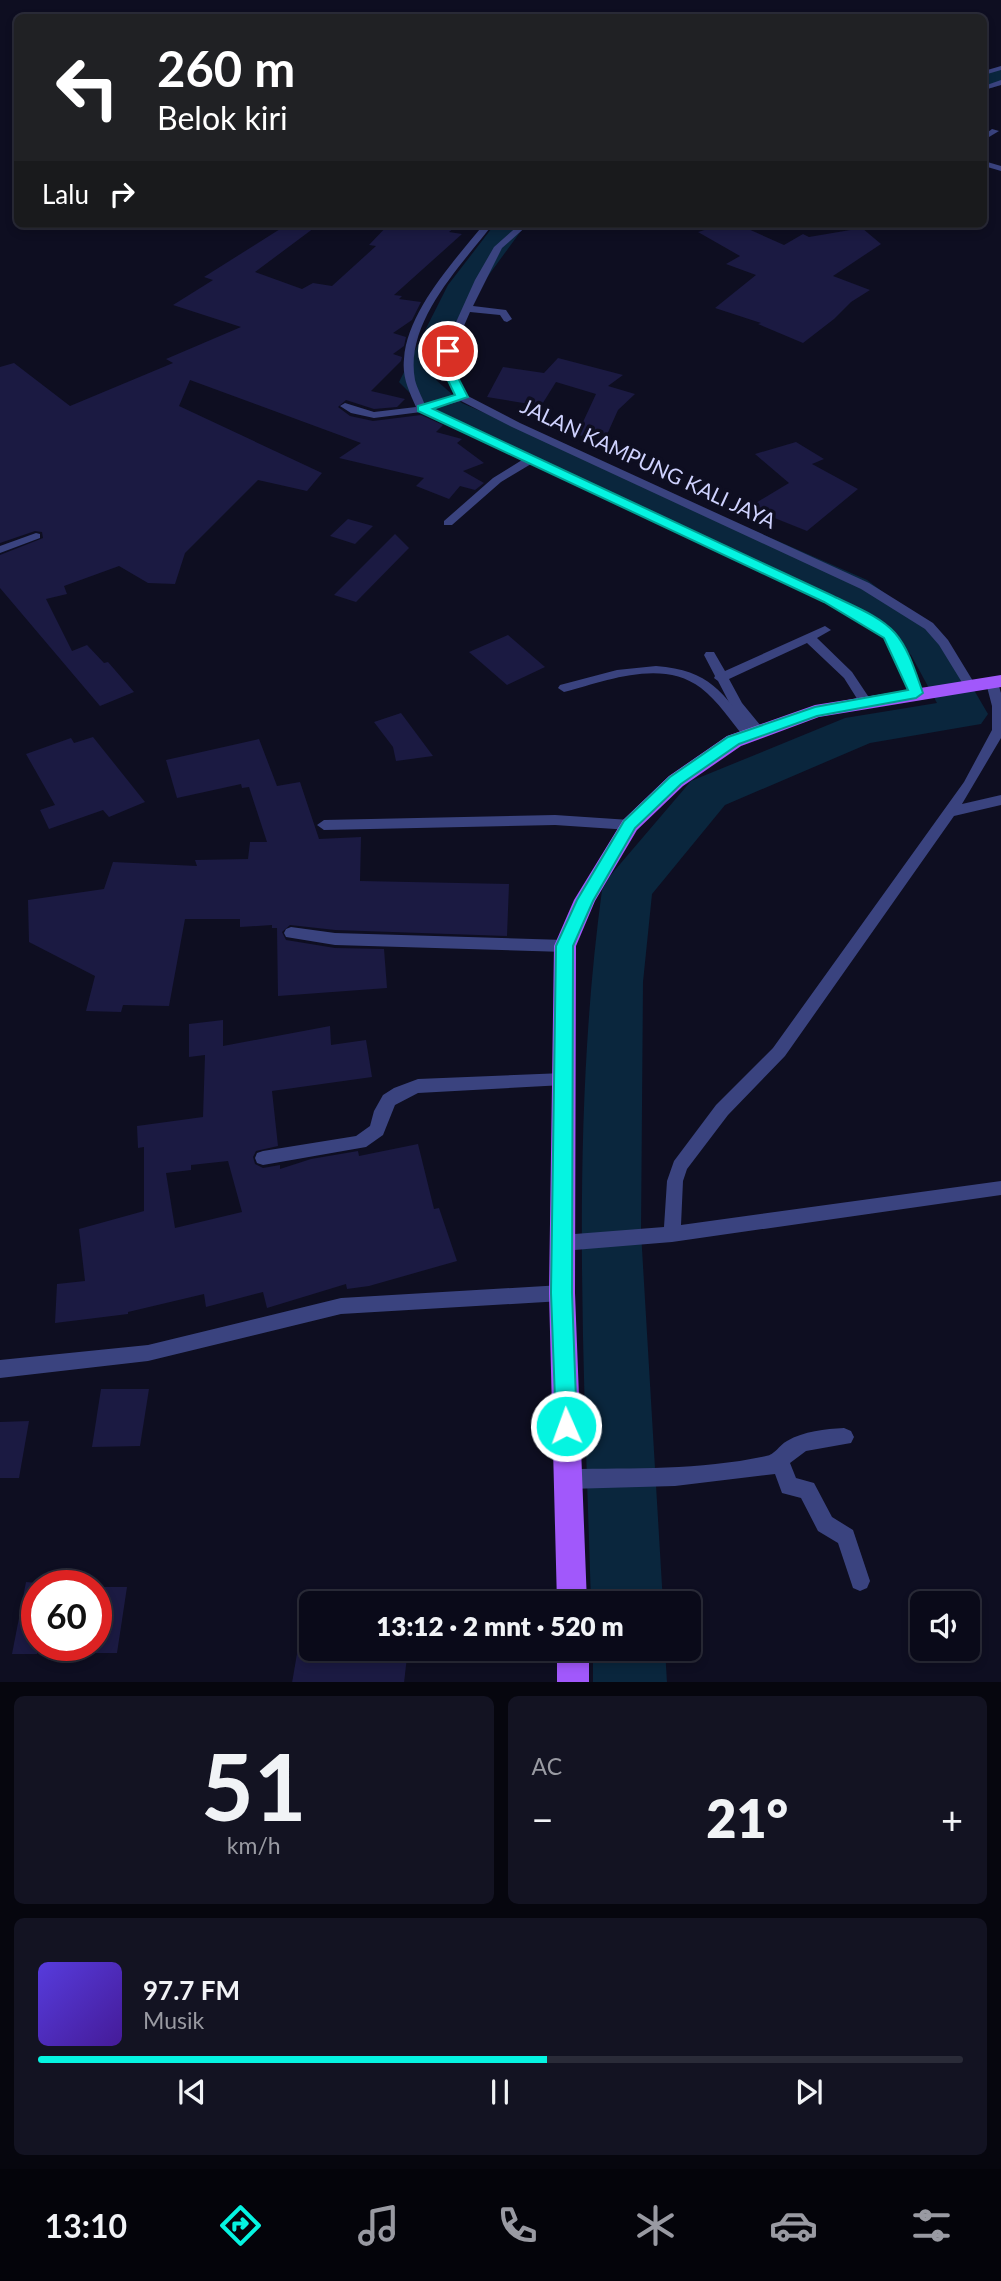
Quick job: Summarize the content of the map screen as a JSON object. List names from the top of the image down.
{
  "streets": {
    "street": ["JALAN KAMPUNG KALI JAYA"]
  },
  "page": {
    "turn": ["260 m", "Belok kiri"],
    "then": "Lalu",
    "limit": "60",
    "trip": "13:12 · 2 mnt · 520 m",
    "tile": [
      ["51", "km/h"],
      "AC"
    ],
    "heat": ["−", "21°", "+"],
    "song": ["97.7 FM", "Musik"],
    "tabs": "13:10"
  }
}
